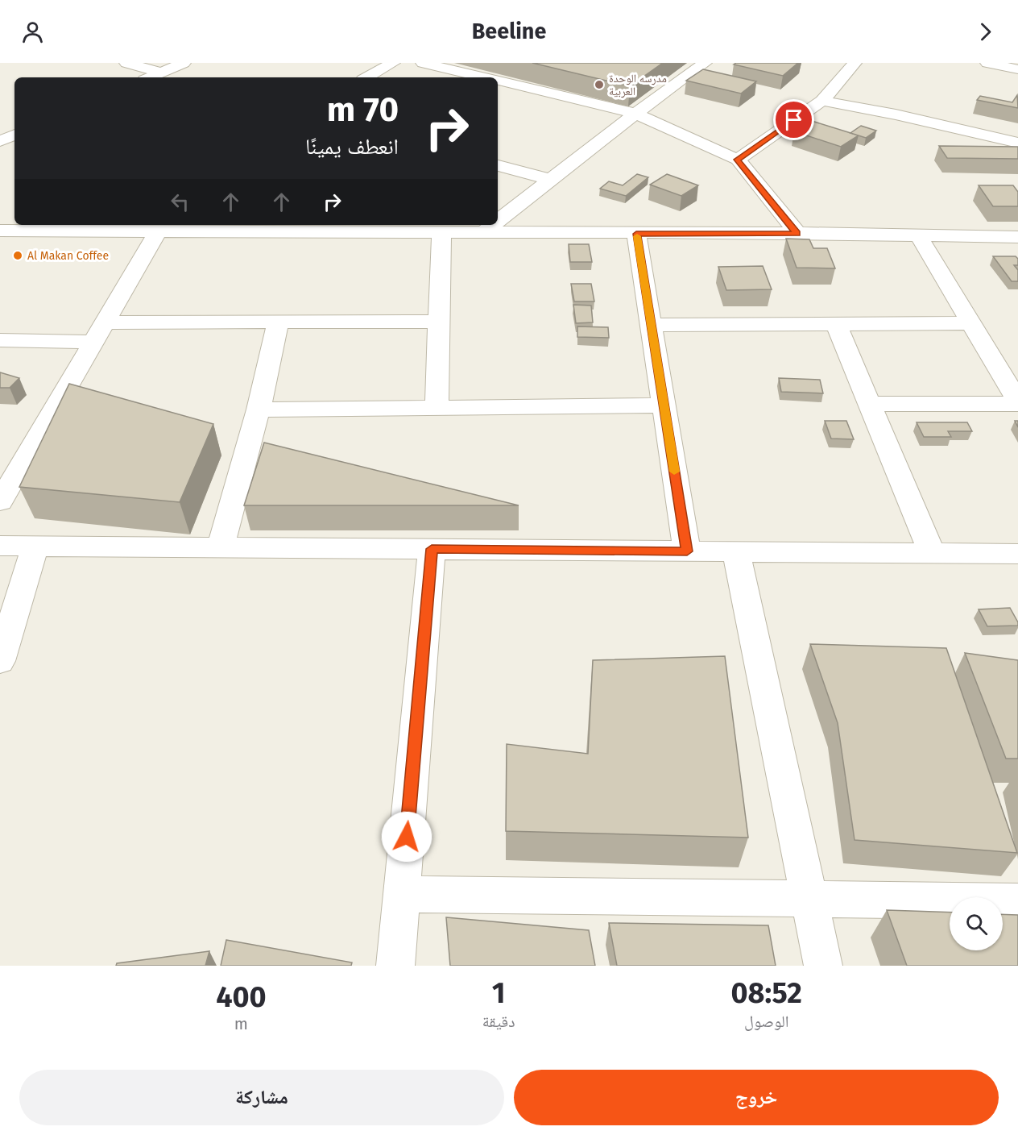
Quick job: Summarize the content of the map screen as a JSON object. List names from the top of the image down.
{
  "places": ["مدرسه الوحدة العربية", "Al Makan Coffee"],
  "page": {
    "header": "Beeline",
    "turn": ["70 m", "انعطف يمينًا"],
    "eta": [
      "08:52",
      "الوصول",
      "1",
      "دقيقة",
      "400",
      "m"
    ],
    "buttons": ["خروج", "مشاركة"]
  }
}
